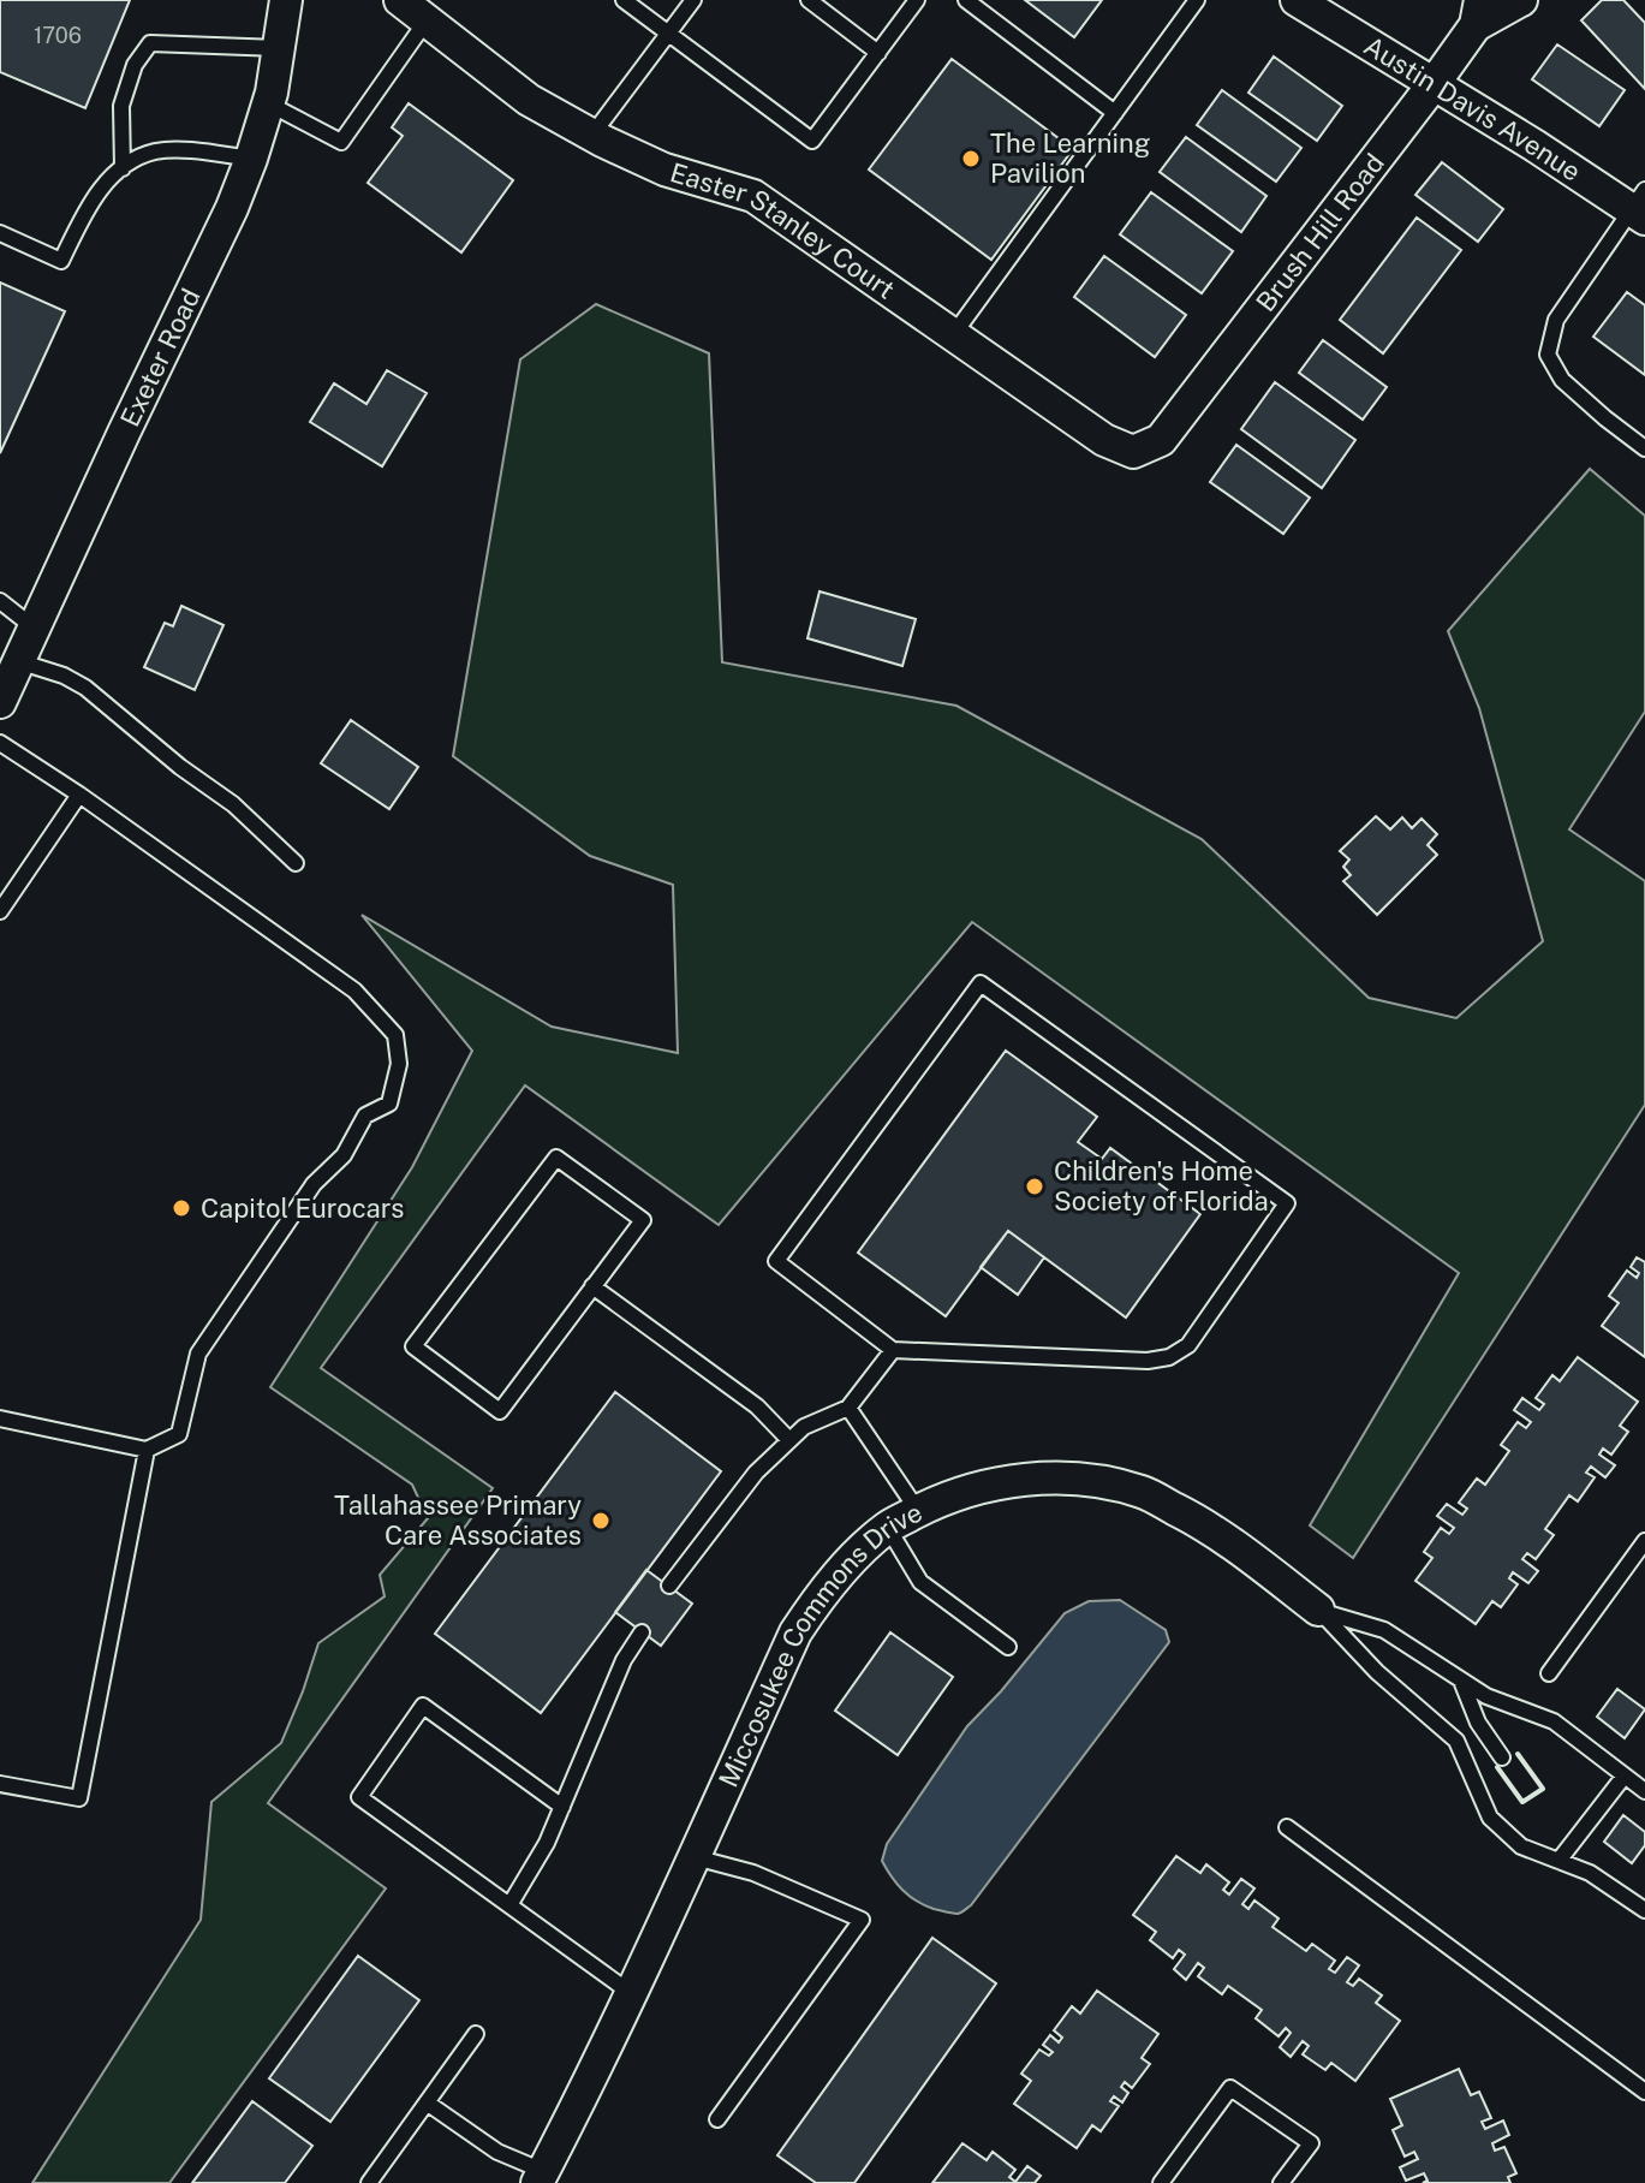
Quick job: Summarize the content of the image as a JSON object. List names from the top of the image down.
{
  "streets": {
    "street": [
      "Austin Davis Avenue",
      "Easter Stanley Court",
      "Brush Hill Road",
      "Exeter Road",
      "Miccosukee Commons Drive"
    ]
  },
  "crossings": [
    ["Austin Davis Avenue", "Brush Hill Road"],
    ["Easter Stanley Court", "Brush Hill Road"]
  ],
  "places": [
    "The Learning Pavilion",
    "Children's Home Society of Florida",
    "Capitol Eurocars",
    "Tallahassee Primary Care Associates"
  ],
  "house_numbers": ["1706"]
}
